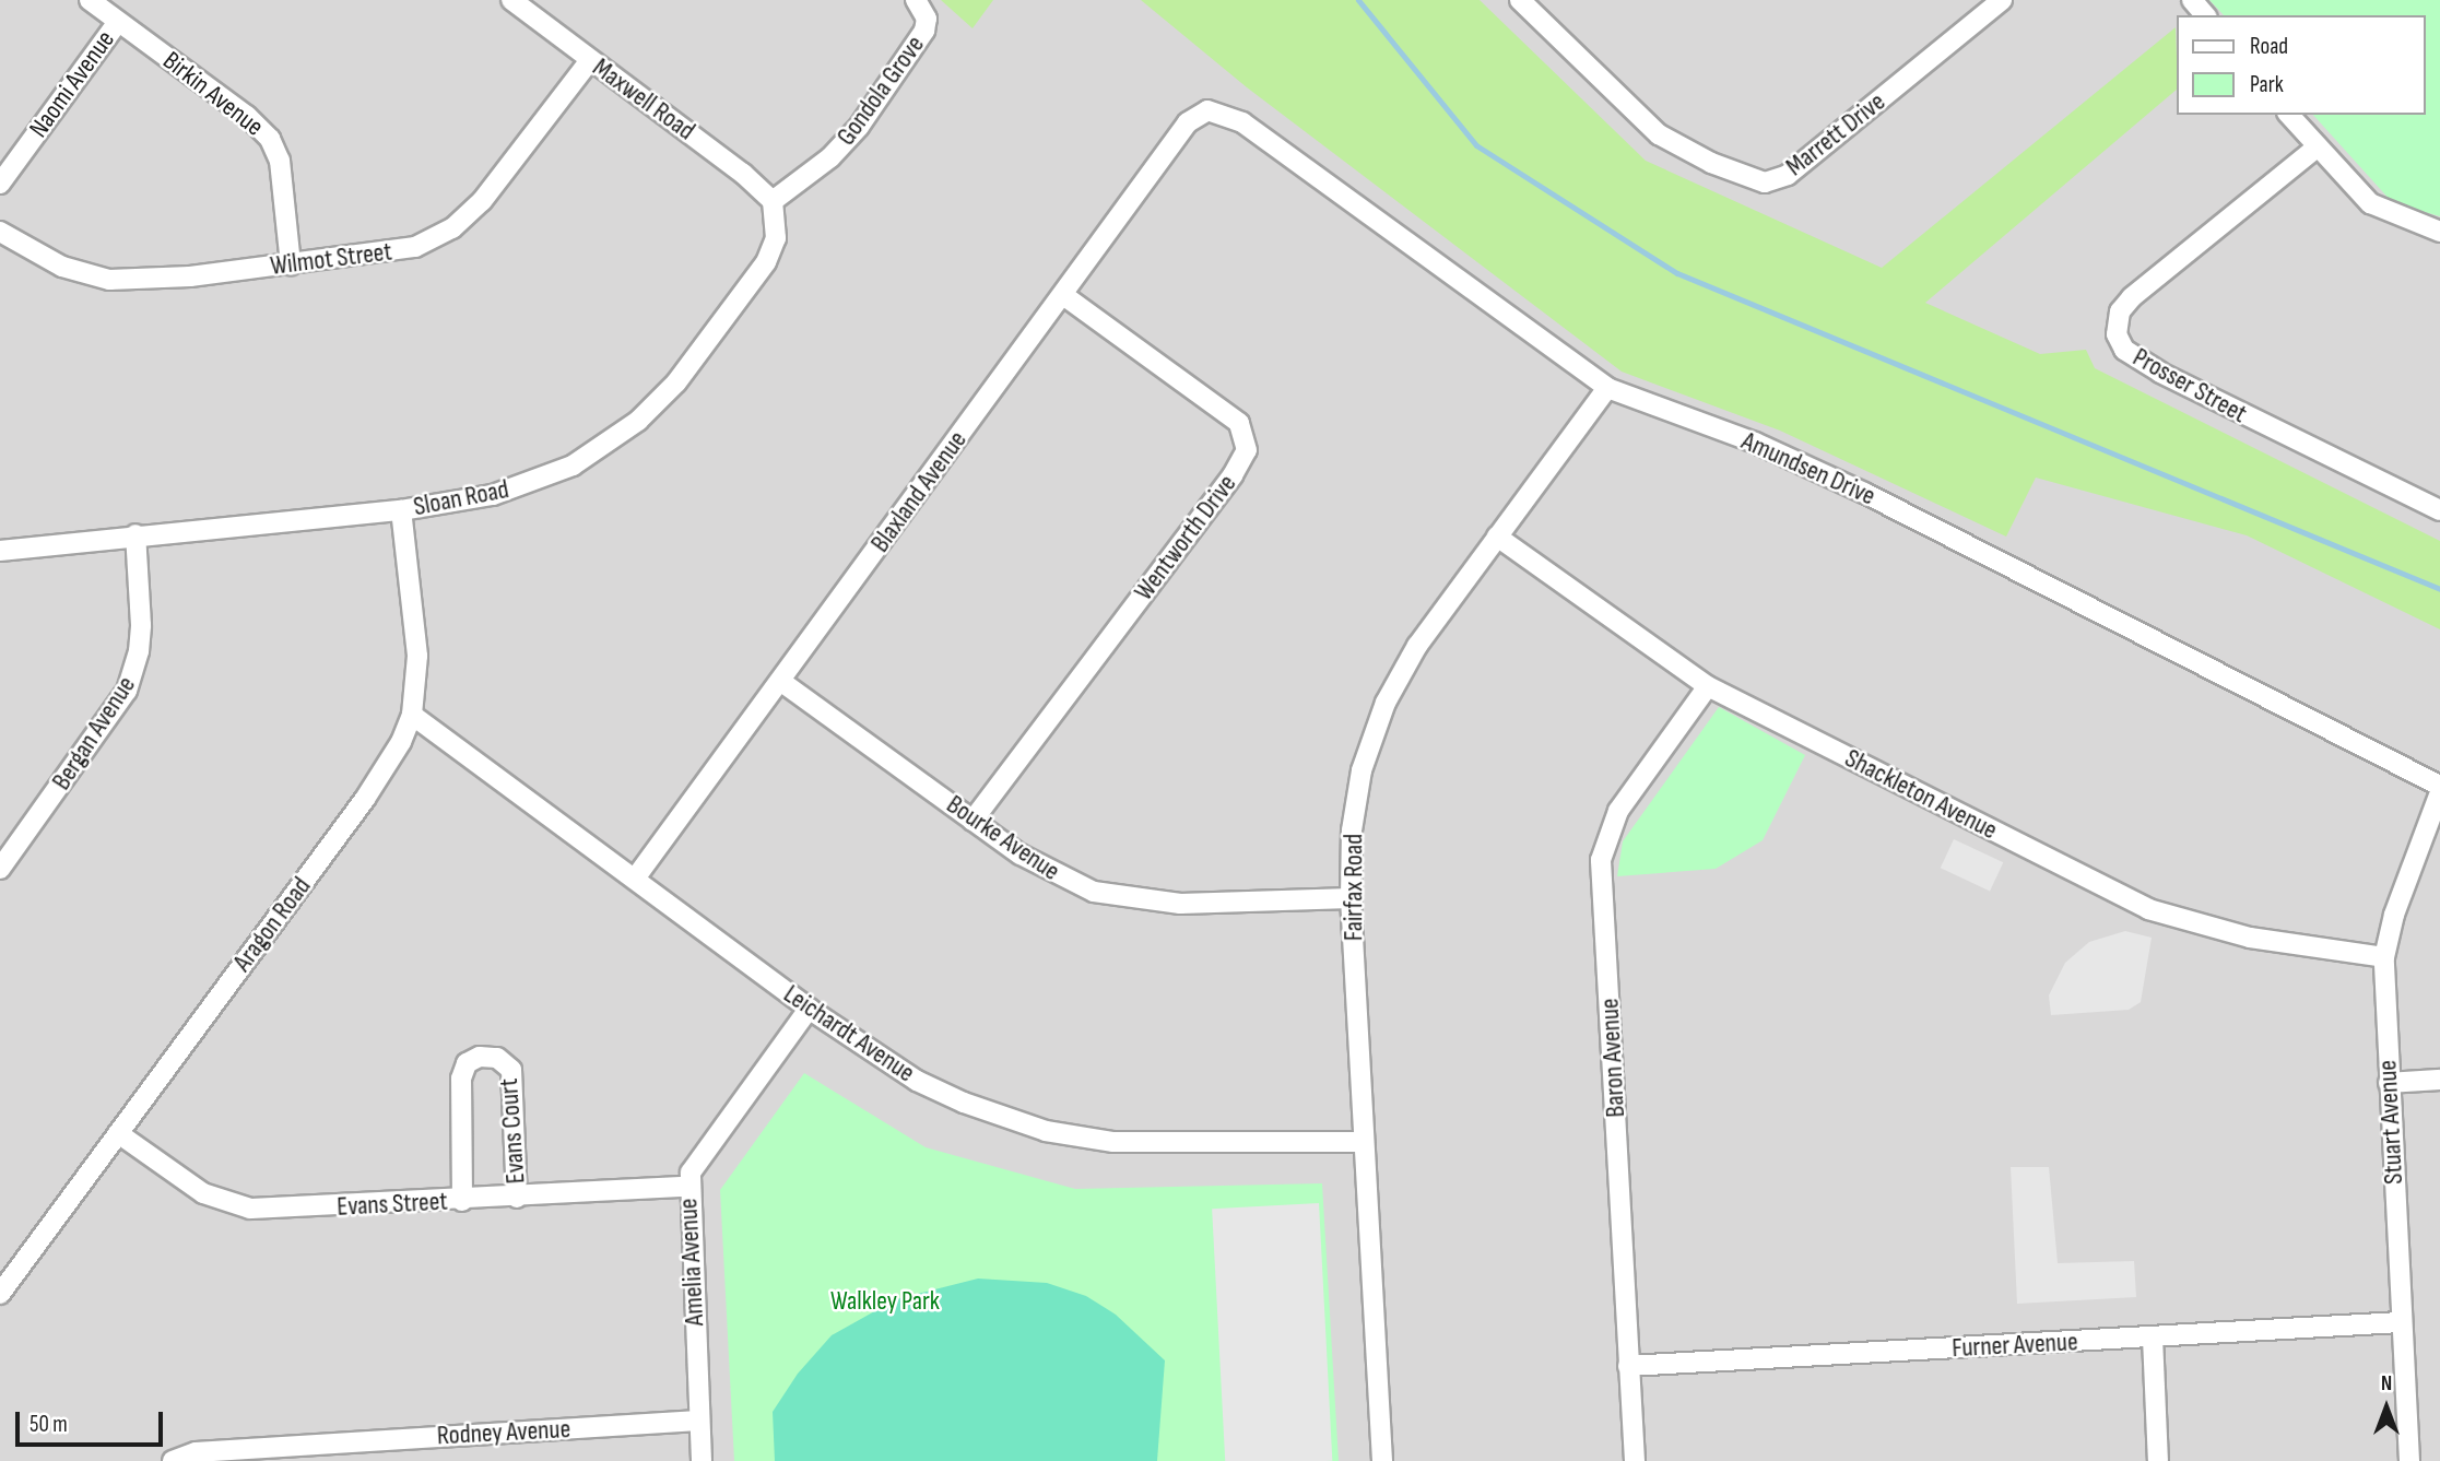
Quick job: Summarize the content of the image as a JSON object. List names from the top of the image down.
{
  "streets": {
    "street": [
      "Naomi Avenue",
      "Gondola Grove",
      "Birkin Avenue",
      "Maxwell Road",
      "Marrett Drive",
      "Wilmot Street",
      "Prosser Street",
      "Amundsen Drive",
      "Blaxland Avenue",
      "Sloan Road",
      "Wentworth Drive",
      "Bergan Avenue",
      "Shackleton Avenue",
      "Bourke Avenue",
      "Fairfax Road",
      "Aragon Road",
      "Leichardt Avenue",
      "Baron Avenue",
      "Stuart Avenue",
      "Evans Court",
      "Evans Street",
      "Amelia Avenue",
      "Furner Avenue",
      "Rodney Avenue"
    ]
  },
  "crossings": [
    ["Naomi Avenue", "Birkin Avenue"],
    ["Gondola Grove", "Maxwell Road"],
    ["Gondola Grove", "Sloan Road"],
    ["Birkin Avenue", "Wilmot Street"],
    ["Maxwell Road", "Wilmot Street"],
    ["Maxwell Road", "Sloan Road"],
    ["Amundsen Drive", "Blaxland Avenue"],
    ["Amundsen Drive", "Fairfax Road"],
    ["Blaxland Avenue", "Wentworth Drive"],
    ["Blaxland Avenue", "Bourke Avenue"],
    ["Blaxland Avenue", "Leichardt Avenue"],
    ["Sloan Road", "Bergan Avenue"],
    ["Sloan Road", "Aragon Road"],
    ["Wentworth Drive", "Bourke Avenue"],
    ["Shackleton Avenue", "Fairfax Road"],
    ["Shackleton Avenue", "Baron Avenue"],
    ["Shackleton Avenue", "Stuart Avenue"],
    ["Bourke Avenue", "Fairfax Road"],
    ["Fairfax Road", "Leichardt Avenue"],
    ["Aragon Road", "Leichardt Avenue"],
    ["Aragon Road", "Evans Street"],
    ["Leichardt Avenue", "Amelia Avenue"],
    ["Baron Avenue", "Furner Avenue"],
    ["Stuart Avenue", "Furner Avenue"],
    ["Evans Court", "Evans Street"],
    ["Evans Street", "Amelia Avenue"],
    ["Amelia Avenue", "Rodney Avenue"]
  ],
  "parks": ["Walkley Park"],
  "legend": ["Road", "Park"],
  "scale_bar": "50 m",
  "north": "top"
}
